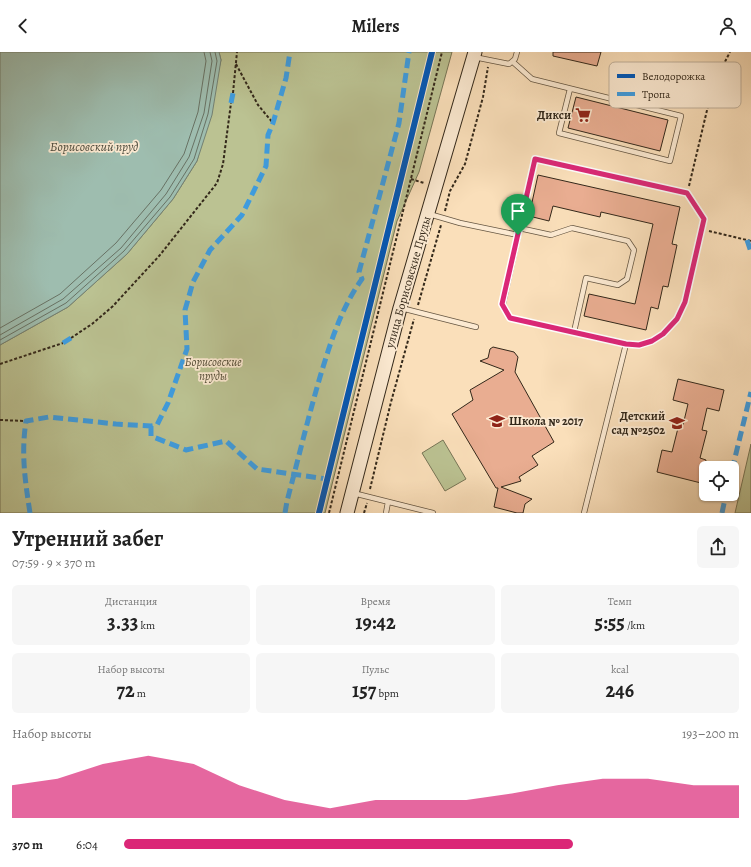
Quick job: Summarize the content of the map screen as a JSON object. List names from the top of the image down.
{
  "streets": {
    "main road": ["улица Борисовские Пруды"]
  },
  "water": ["Борисовский пруд"],
  "parks": ["Борисовские пруды"],
  "places": {
    "supermarket": ["Дикси"],
    "school or university": ["Школа № 2017", "Детский сад №2502"]
  },
  "legend": ["Велодорожка", "Тропа"],
  "page": {
    "header": "Milers",
    "heading": ["Утренний забег", "07:59 · 9 × 370 m"],
    "stats": [
      ["Дистанция", "3.33 km"],
      ["Время", "19:42"],
      ["Темп", "5:55 /km"],
      ["Набор высоты", "72 m"],
      ["Пульс", "157 bpm"],
      ["kcal", "246"]
    ],
    "chart": ["Набор высоты", "193–200 m"],
    "list": [
      {
        "name": "370 m",
        "note": "6:04"
      }
    ]
  }
}
